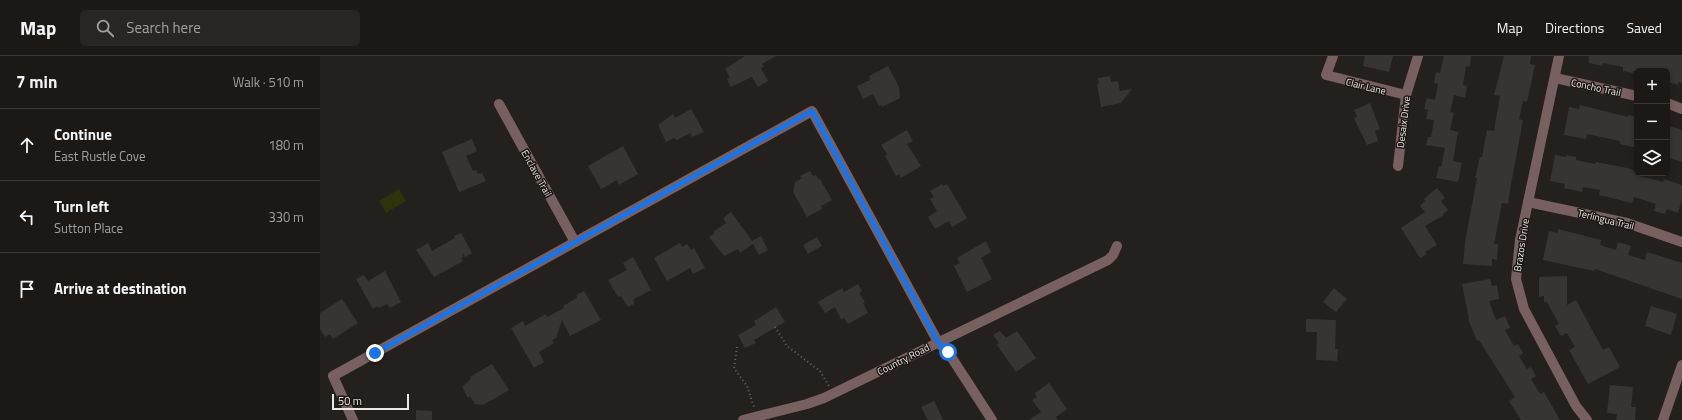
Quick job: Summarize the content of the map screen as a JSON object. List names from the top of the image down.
{
  "streets": {
    "street": [
      "Clair Lane",
      "Concho Trail",
      "Desaix Drive",
      "Enclave Trail",
      "Terlingua Trail",
      "Brazos Drive",
      "Country Road"
    ]
  },
  "crossings": [
    ["Clair Lane", "Desaix Drive"],
    ["Concho Trail", "Brazos Drive"],
    ["Terlingua Trail", "Brazos Drive"]
  ],
  "scale_bar": "50 m",
  "page": {
    "header": "Map",
    "search": "Search here",
    "nav": ["Map", "Directions", "Saved"],
    "heading": ["7 min", "Walk · 510 m"],
    "map_buttons": ["+", "−"],
    "list": [
      ["Continue", "East Rustle Cove", "180 m"],
      ["Turn left", "Sutton Place", "330 m"],
      "Arrive at destination"
    ],
    "scale": "50 m"
  }
}
